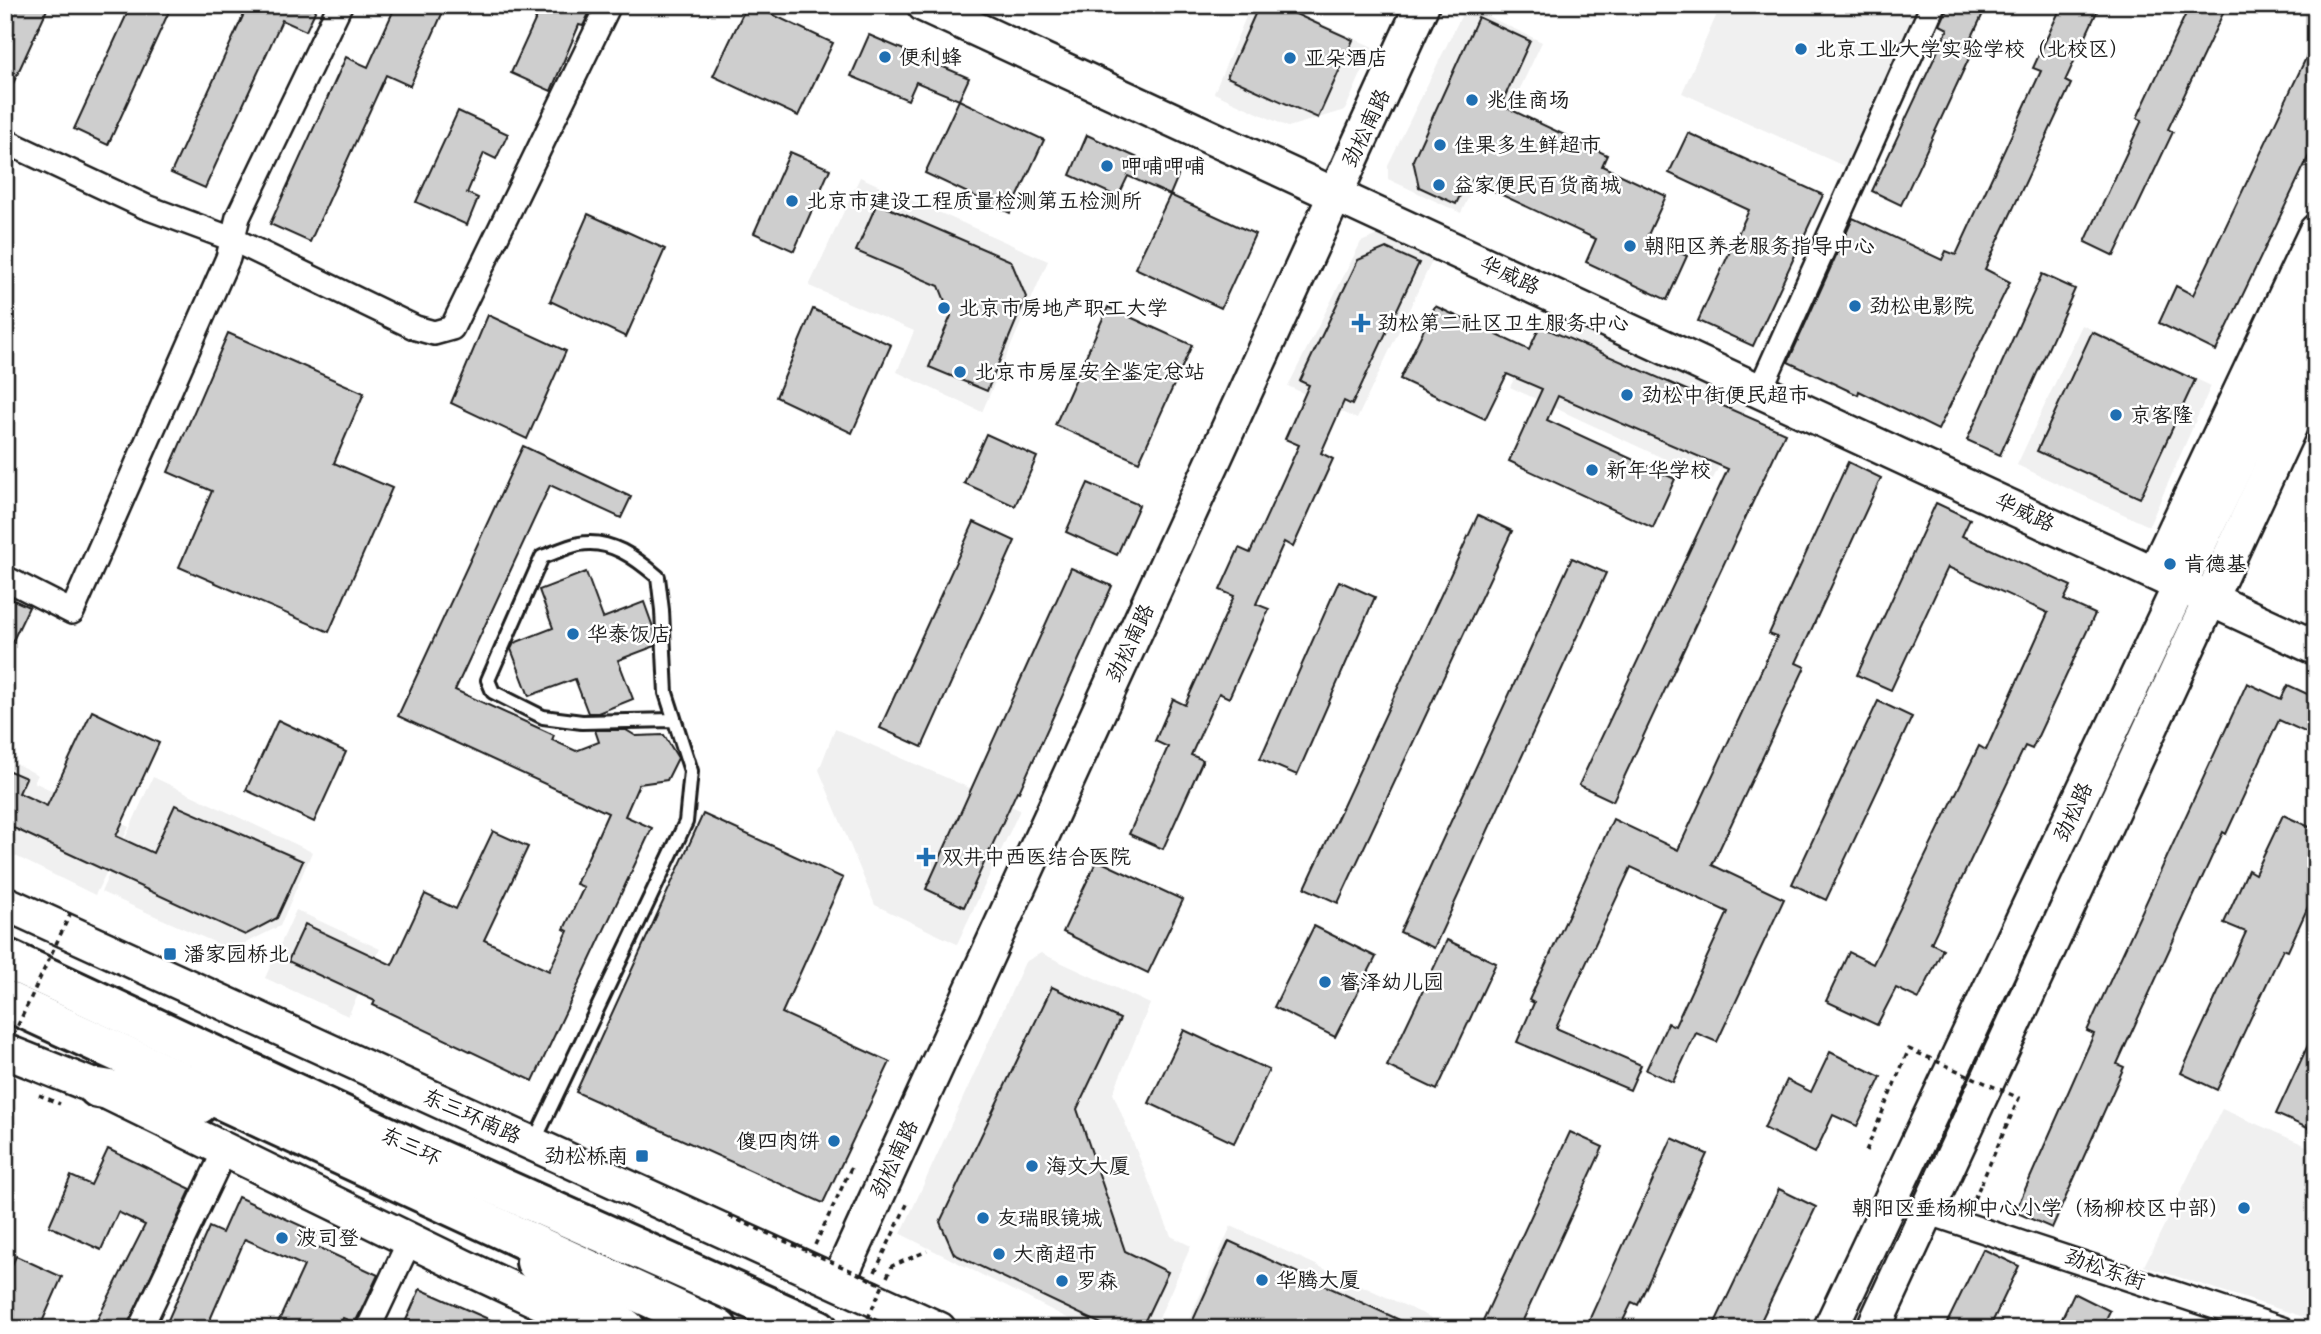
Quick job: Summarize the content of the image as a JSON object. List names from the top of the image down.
{
  "streets": {
    "highway": ["东三环"],
    "street": [
      "劲松南路",
      "华威路",
      "劲松路",
      "东三环南路",
      "劲松东街"
    ]
  },
  "crossings": [
    ["劲松南路", "华威路"],
    ["劲松南路", "东三环南路"],
    ["华威路", "劲松路"],
    ["劲松路", "劲松东街"]
  ],
  "places": {
    "other": [
      "北京工业大学实验学校（北校区）",
      "便利蜂",
      "亚朵酒店",
      "兆佳商场",
      "佳果多生鲜超市",
      "呷哺呷哺",
      "益家便民百货商城",
      "北京市建设工程质量检测第五检测所",
      "朝阳区养老服务指导中心",
      "劲松电影院",
      "北京市房地产职工大学",
      "北京市房屋安全鉴定总站",
      "劲松中街便民超市",
      "京客隆",
      "新年华学校",
      "肯德基",
      "华泰饭店",
      "睿泽幼儿园",
      "傻四肉饼",
      "海文大厦",
      "朝阳区垂杨柳中心小学（杨柳校区中部）",
      "友瑞眼镜城",
      "波司登",
      "大商超市",
      "华腾大厦",
      "罗森"
    ],
    "health": ["劲松第二社区卫生服务中心", "双井中西医结合医院"],
    "transit": ["潘家园桥北", "劲松桥南"]
  }
}
